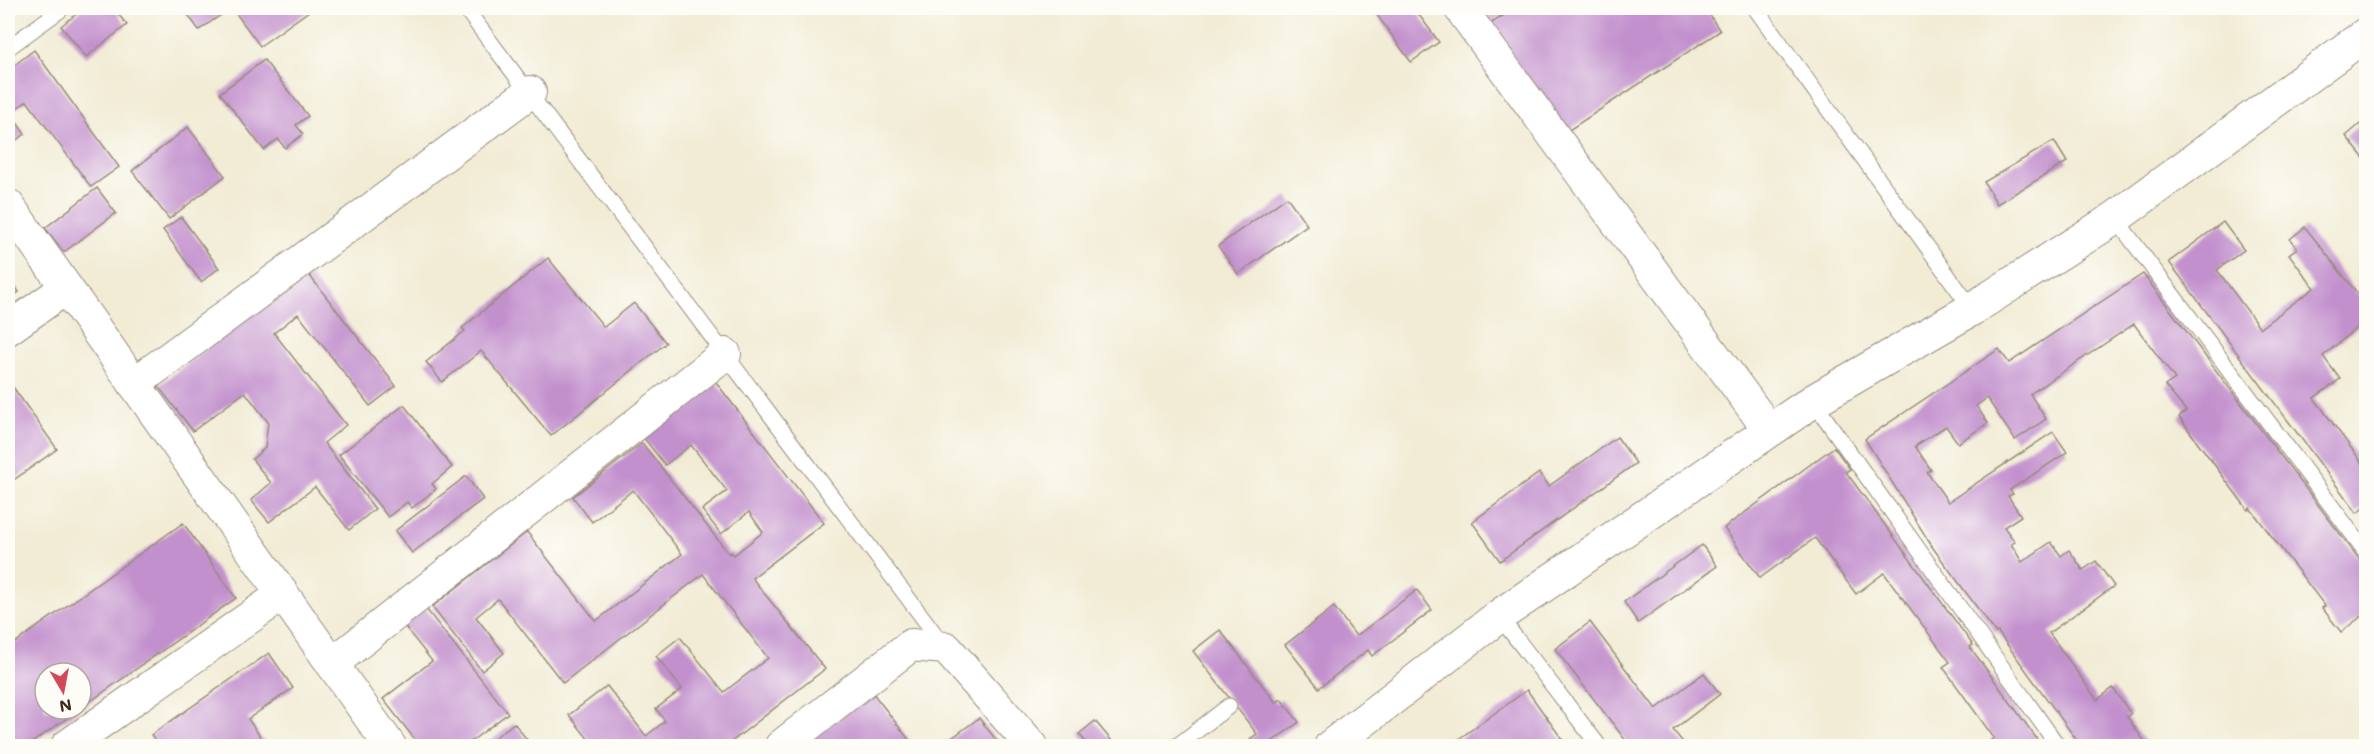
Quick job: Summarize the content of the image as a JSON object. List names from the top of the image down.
{
  "north": "bottom"
}
